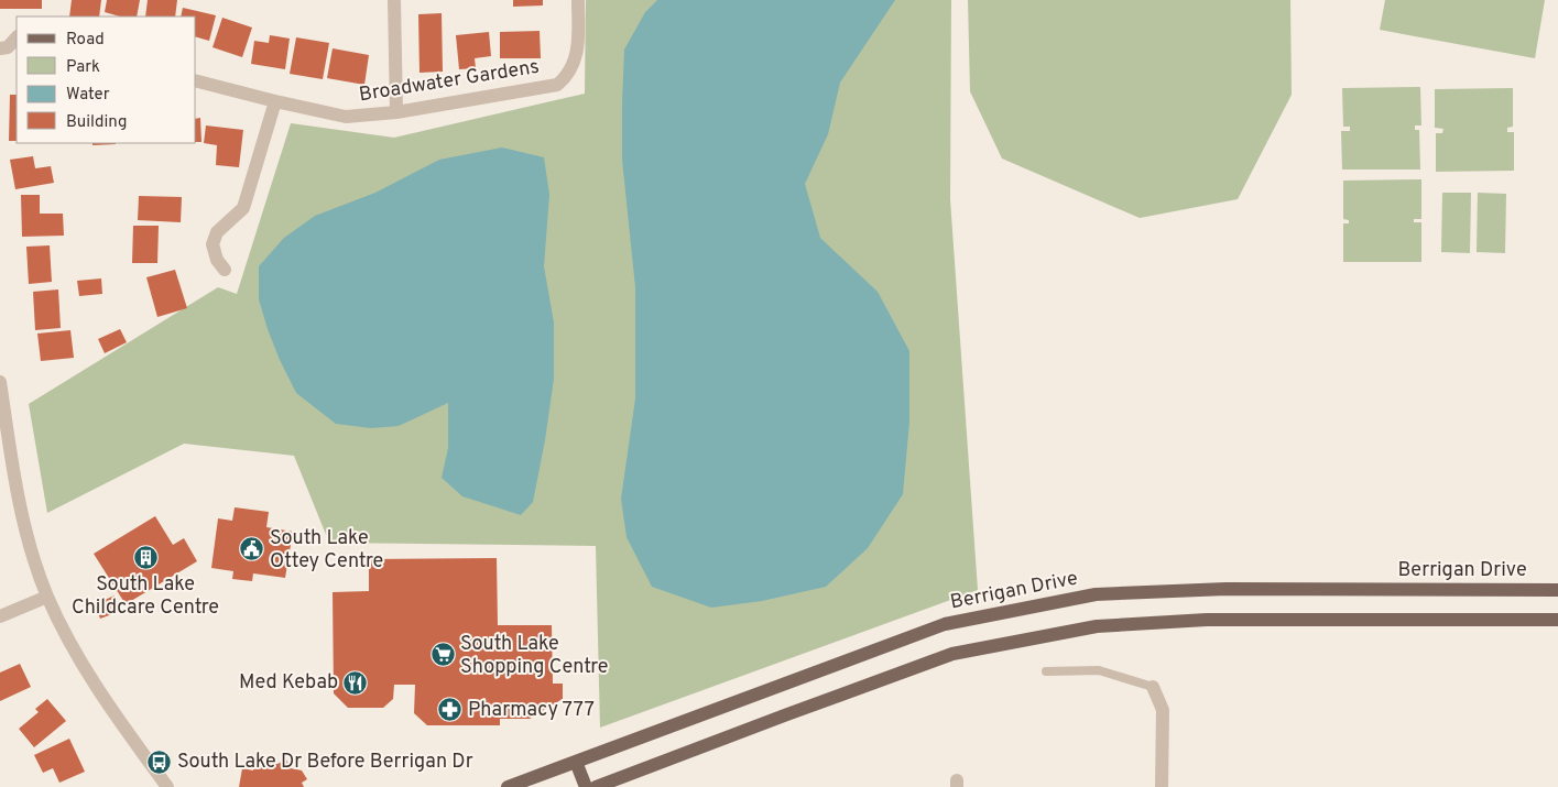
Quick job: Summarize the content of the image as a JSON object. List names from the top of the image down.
{
  "streets": {
    "main road": ["Berrigan Drive"],
    "street": ["Broadwater Gardens"]
  },
  "places": {
    "public building": ["South Lake Ottey Centre"],
    "building": ["South Lake Childcare Centre"],
    "supermarket": ["South Lake Shopping Centre"],
    "restaurant": ["Med Kebab"],
    "pharmacy": ["Pharmacy 777"],
    "bus stop": ["South Lake Dr Before Berrigan Dr"]
  },
  "legend": [
    "Road",
    "Park",
    "Water",
    "Building"
  ]
}
